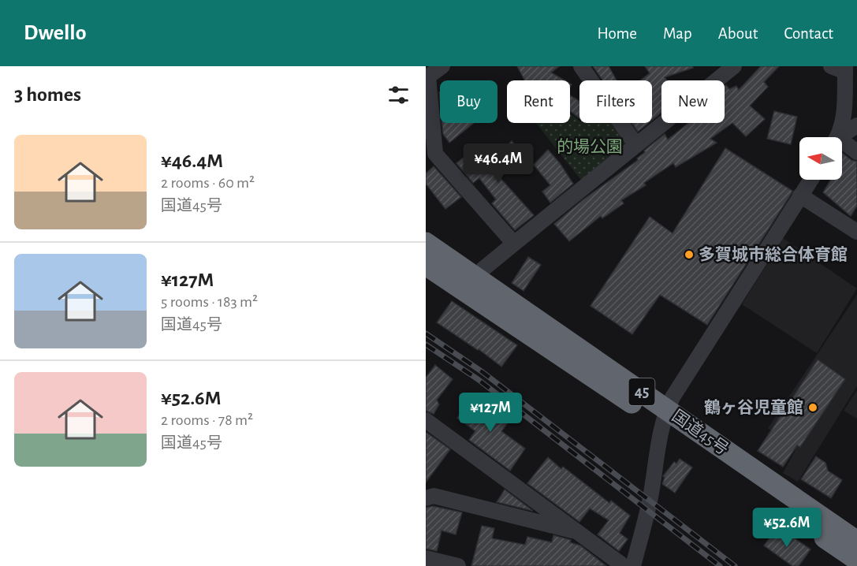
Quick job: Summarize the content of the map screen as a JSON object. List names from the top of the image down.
{
  "streets": {
    "highway": ["45", "国道45号"]
  },
  "parks": ["的場公園"],
  "places": ["多賀城市総合体育館", "鶴ヶ谷児童館"],
  "north": "left",
  "page": {
    "header": "Dwello",
    "nav": [
      "Home",
      "Map",
      "About",
      "Contact"
    ],
    "heading": "3 homes",
    "chip": [
      "Buy",
      "Rent",
      "Filters",
      "New"
    ],
    "list": [
      {
        "name": "¥46.4M",
        "note": "2 rooms · 60 m² · 国道45号"
      },
      {
        "name": "¥127M",
        "note": "5 rooms · 183 m² · 国道45号"
      },
      {
        "name": "¥52.6M",
        "note": "2 rooms · 78 m² · 国道45号"
      }
    ],
    "price": ["¥46.4M", "¥127M", "¥52.6M"]
  }
}
